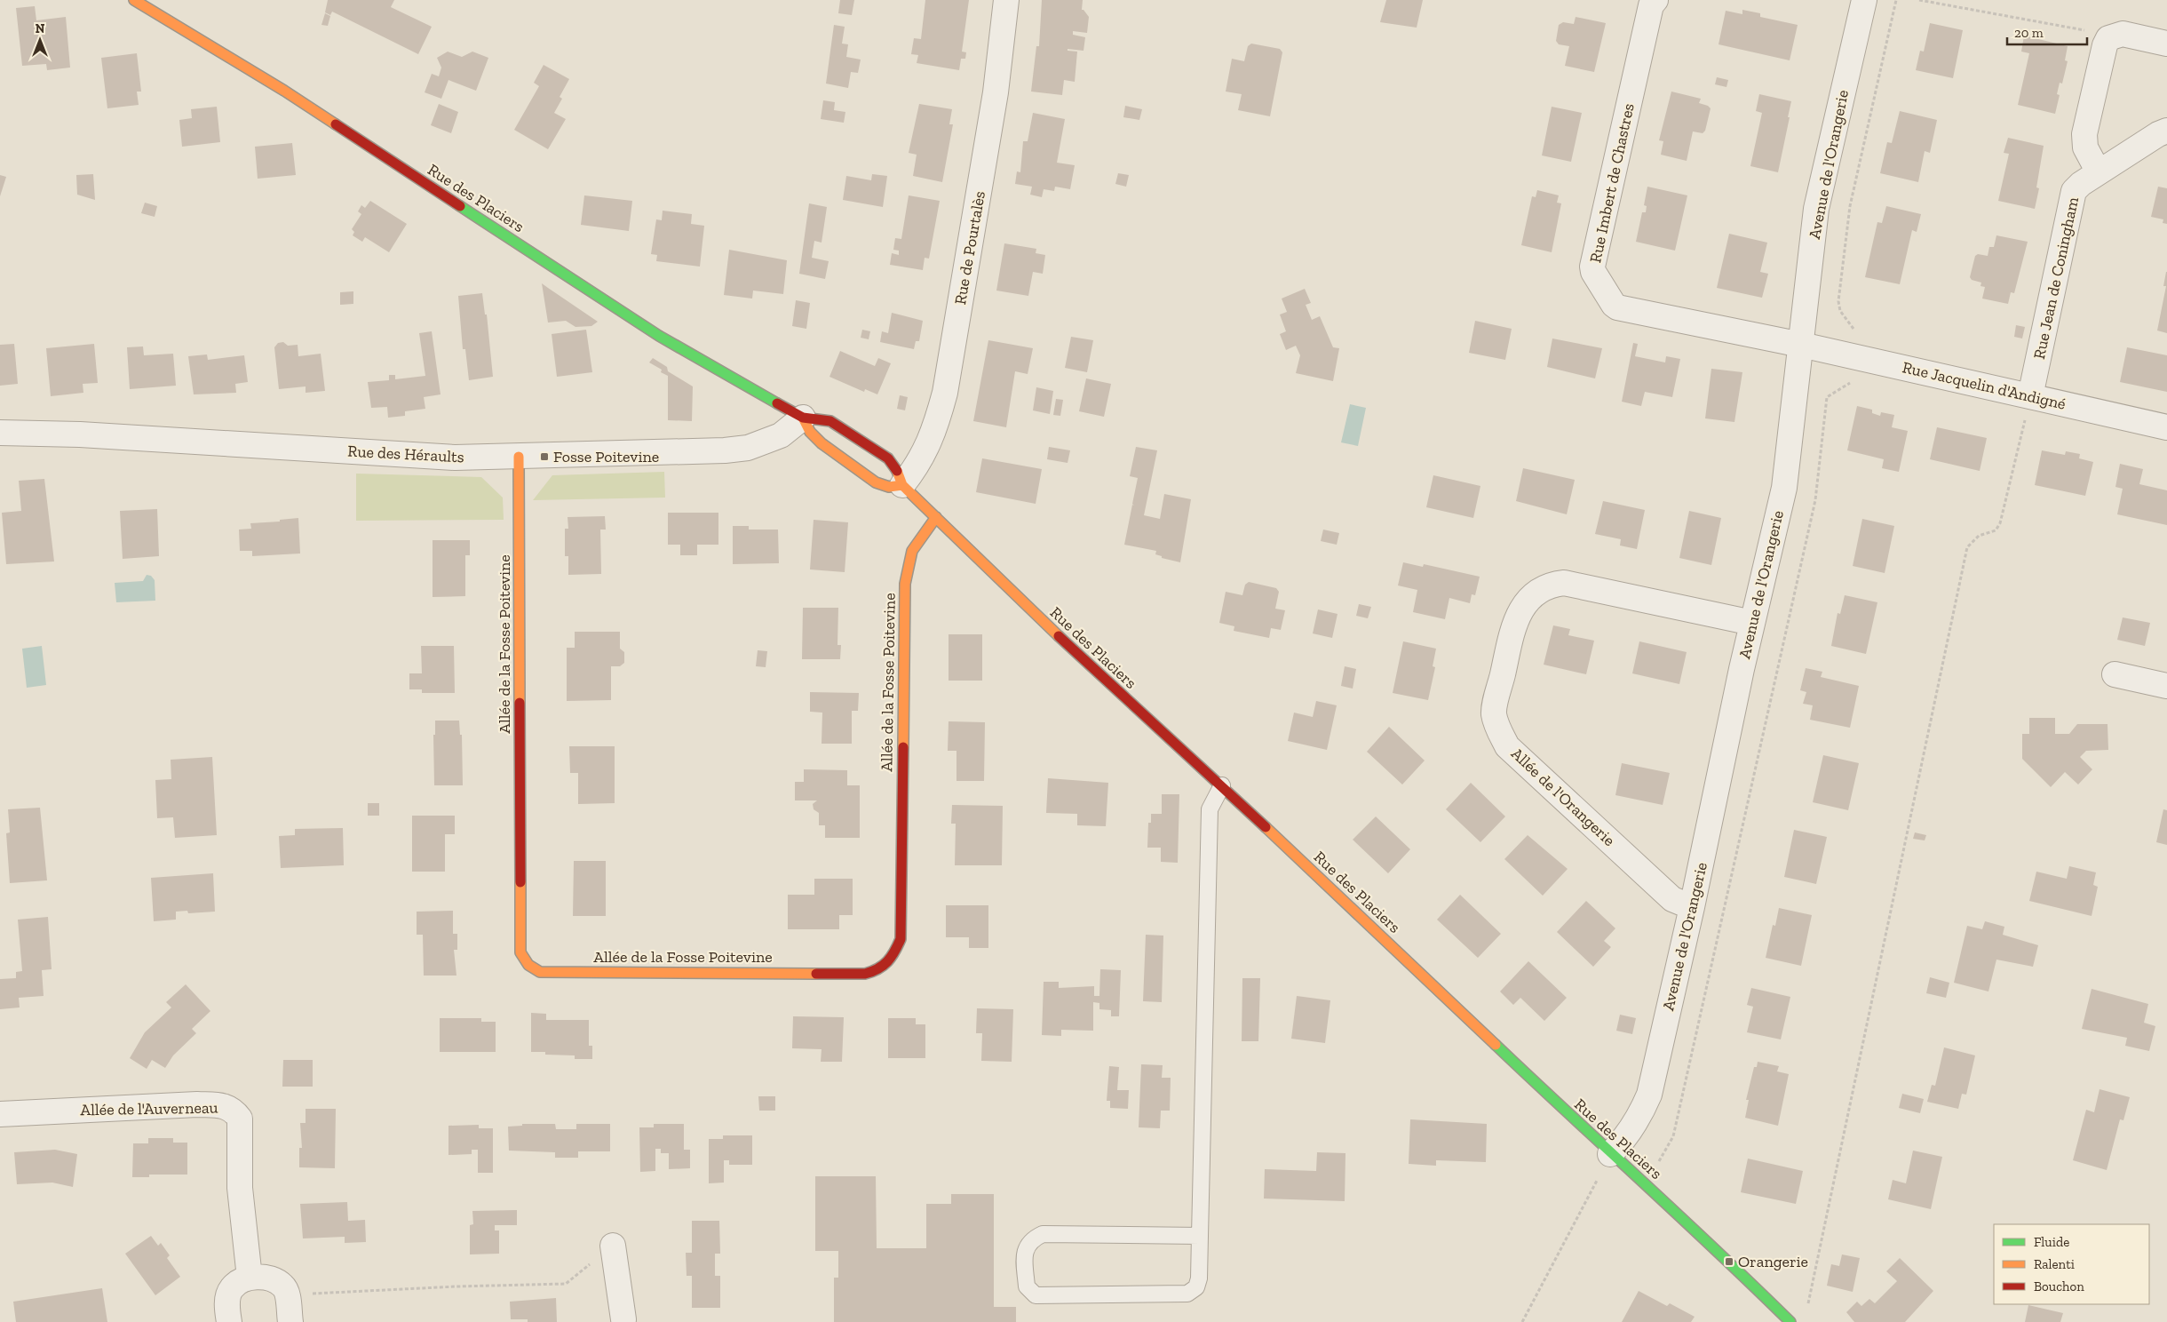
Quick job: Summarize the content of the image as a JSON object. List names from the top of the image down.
{
  "streets": {
    "street": [
      "Avenue de l'Orangerie",
      "Rue Imbert de Chastres",
      "Rue des Placiers",
      "Rue de Pourtalès",
      "Rue Jean de Coningham",
      "Rue Jacquelin d'Andigné",
      "Rue des Héraults",
      "Allée de la Fosse Poitevine",
      "Allée de l'Orangerie",
      "Allée de l'Auverneau"
    ]
  },
  "crossings": [
    ["Avenue de l'Orangerie", "Rue Imbert de Chastres"],
    ["Avenue de l'Orangerie", "Rue des Placiers"],
    ["Avenue de l'Orangerie", "Rue Jacquelin d'Andigné"],
    ["Avenue de l'Orangerie", "Allée de l'Orangerie"],
    ["Rue Imbert de Chastres", "Rue Jacquelin d'Andigné"],
    ["Rue des Placiers", "Rue de Pourtalès"],
    ["Rue des Placiers", "Rue des Héraults"],
    ["Rue des Placiers", "Allée de la Fosse Poitevine"],
    ["Rue Jean de Coningham", "Rue Jacquelin d'Andigné"],
    ["Rue des Héraults", "Allée de la Fosse Poitevine"]
  ],
  "places": {
    "transit": ["Fosse Poitevine", "Orangerie"]
  },
  "legend": ["Fluide", "Ralenti", "Bouchon"],
  "scale_bar": "20 m",
  "north": "top"
}
